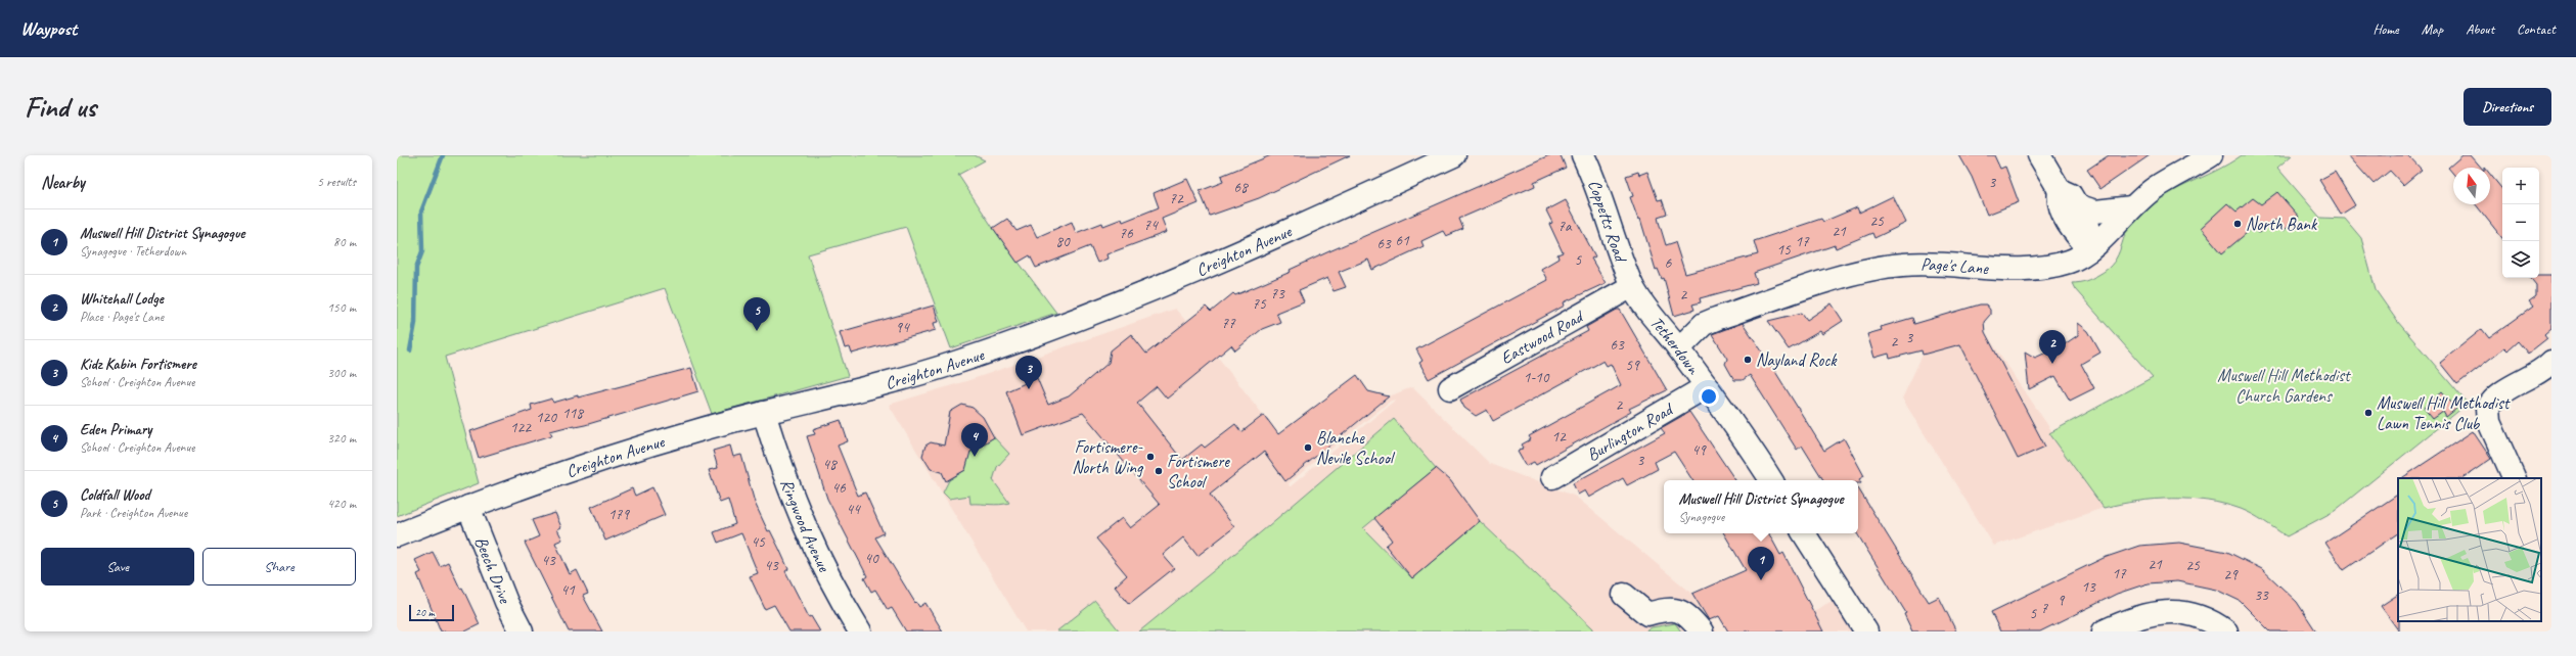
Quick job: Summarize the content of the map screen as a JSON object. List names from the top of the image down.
{
  "streets": {
    "street": [
      "Coppetts Road",
      "Creighton Avenue",
      "Page's Lane",
      "Eastwood Road",
      "Tetherdown",
      "Burlington Road",
      "Ringwood Avenue",
      "Beech Drive"
    ]
  },
  "crossings": [
    ["Coppetts Road", "Eastwood Road"],
    ["Coppetts Road", "Tetherdown"],
    ["Creighton Avenue", "Ringwood Avenue"],
    ["Creighton Avenue", "Beech Drive"],
    ["Page's Lane", "Tetherdown"],
    ["Eastwood Road", "Tetherdown"],
    ["Tetherdown", "Burlington Road"]
  ],
  "parks": ["Muswell Hill Methodist Church Gardens"],
  "places": [
    "North Bank",
    "Nayland Rock",
    "Muswell Hill Methodist Lawn Tennis Club",
    "Blanche Nevile School",
    "Fortismere- North Wing",
    "Fortismere School"
  ],
  "house_numbers": [
    "3",
    "68",
    "72",
    "25",
    "74",
    "7a",
    "21",
    "76",
    "61",
    "80",
    "17",
    "63",
    "15",
    "5",
    "6",
    "73",
    "2",
    "75",
    "77",
    "94",
    "3",
    "2",
    "63",
    "59",
    "1-10",
    "2",
    "118",
    "120",
    "122",
    "12",
    "49",
    "3",
    "48",
    "46",
    "44",
    "179",
    "45",
    "40",
    "43",
    "21",
    "43",
    "25",
    "17",
    "29",
    "13",
    "41",
    "33",
    "9",
    "7",
    "5"
  ],
  "scale_bar": "20 m",
  "north": "top",
  "page": {
    "header": "Waypost",
    "nav": [
      "Home",
      "Map",
      "About",
      "Contact"
    ],
    "buttons": [
      "Directions",
      ["Save", "Share"]
    ],
    "title": "Find us",
    "heading": ["Nearby", "5 results"],
    "map_buttons": ["+", "−"],
    "list": [
      {
        "mark": "1",
        "name": "Muswell Hill District Synagogue",
        "note": "Synagogue · Tetherdown",
        "value": "80 m"
      },
      {
        "mark": "2",
        "name": "Whitehall Lodge",
        "note": "Place · Page's Lane",
        "value": "150 m"
      },
      {
        "mark": "3",
        "name": "Kidz Kabin Fortismere",
        "note": "School · Creighton Avenue",
        "value": "300 m"
      },
      {
        "mark": "4",
        "name": "Eden Primary",
        "note": "School · Creighton Avenue",
        "value": "320 m"
      },
      {
        "mark": "5",
        "name": "Coldfall Wood",
        "note": "Park · Creighton Avenue",
        "value": "420 m"
      }
    ],
    "pins": [
      "5",
      "2",
      "3",
      "4",
      "1"
    ],
    "popup": ["Muswell Hill District Synagogue", "Synagogue"],
    "scale": "20 m"
  }
}
